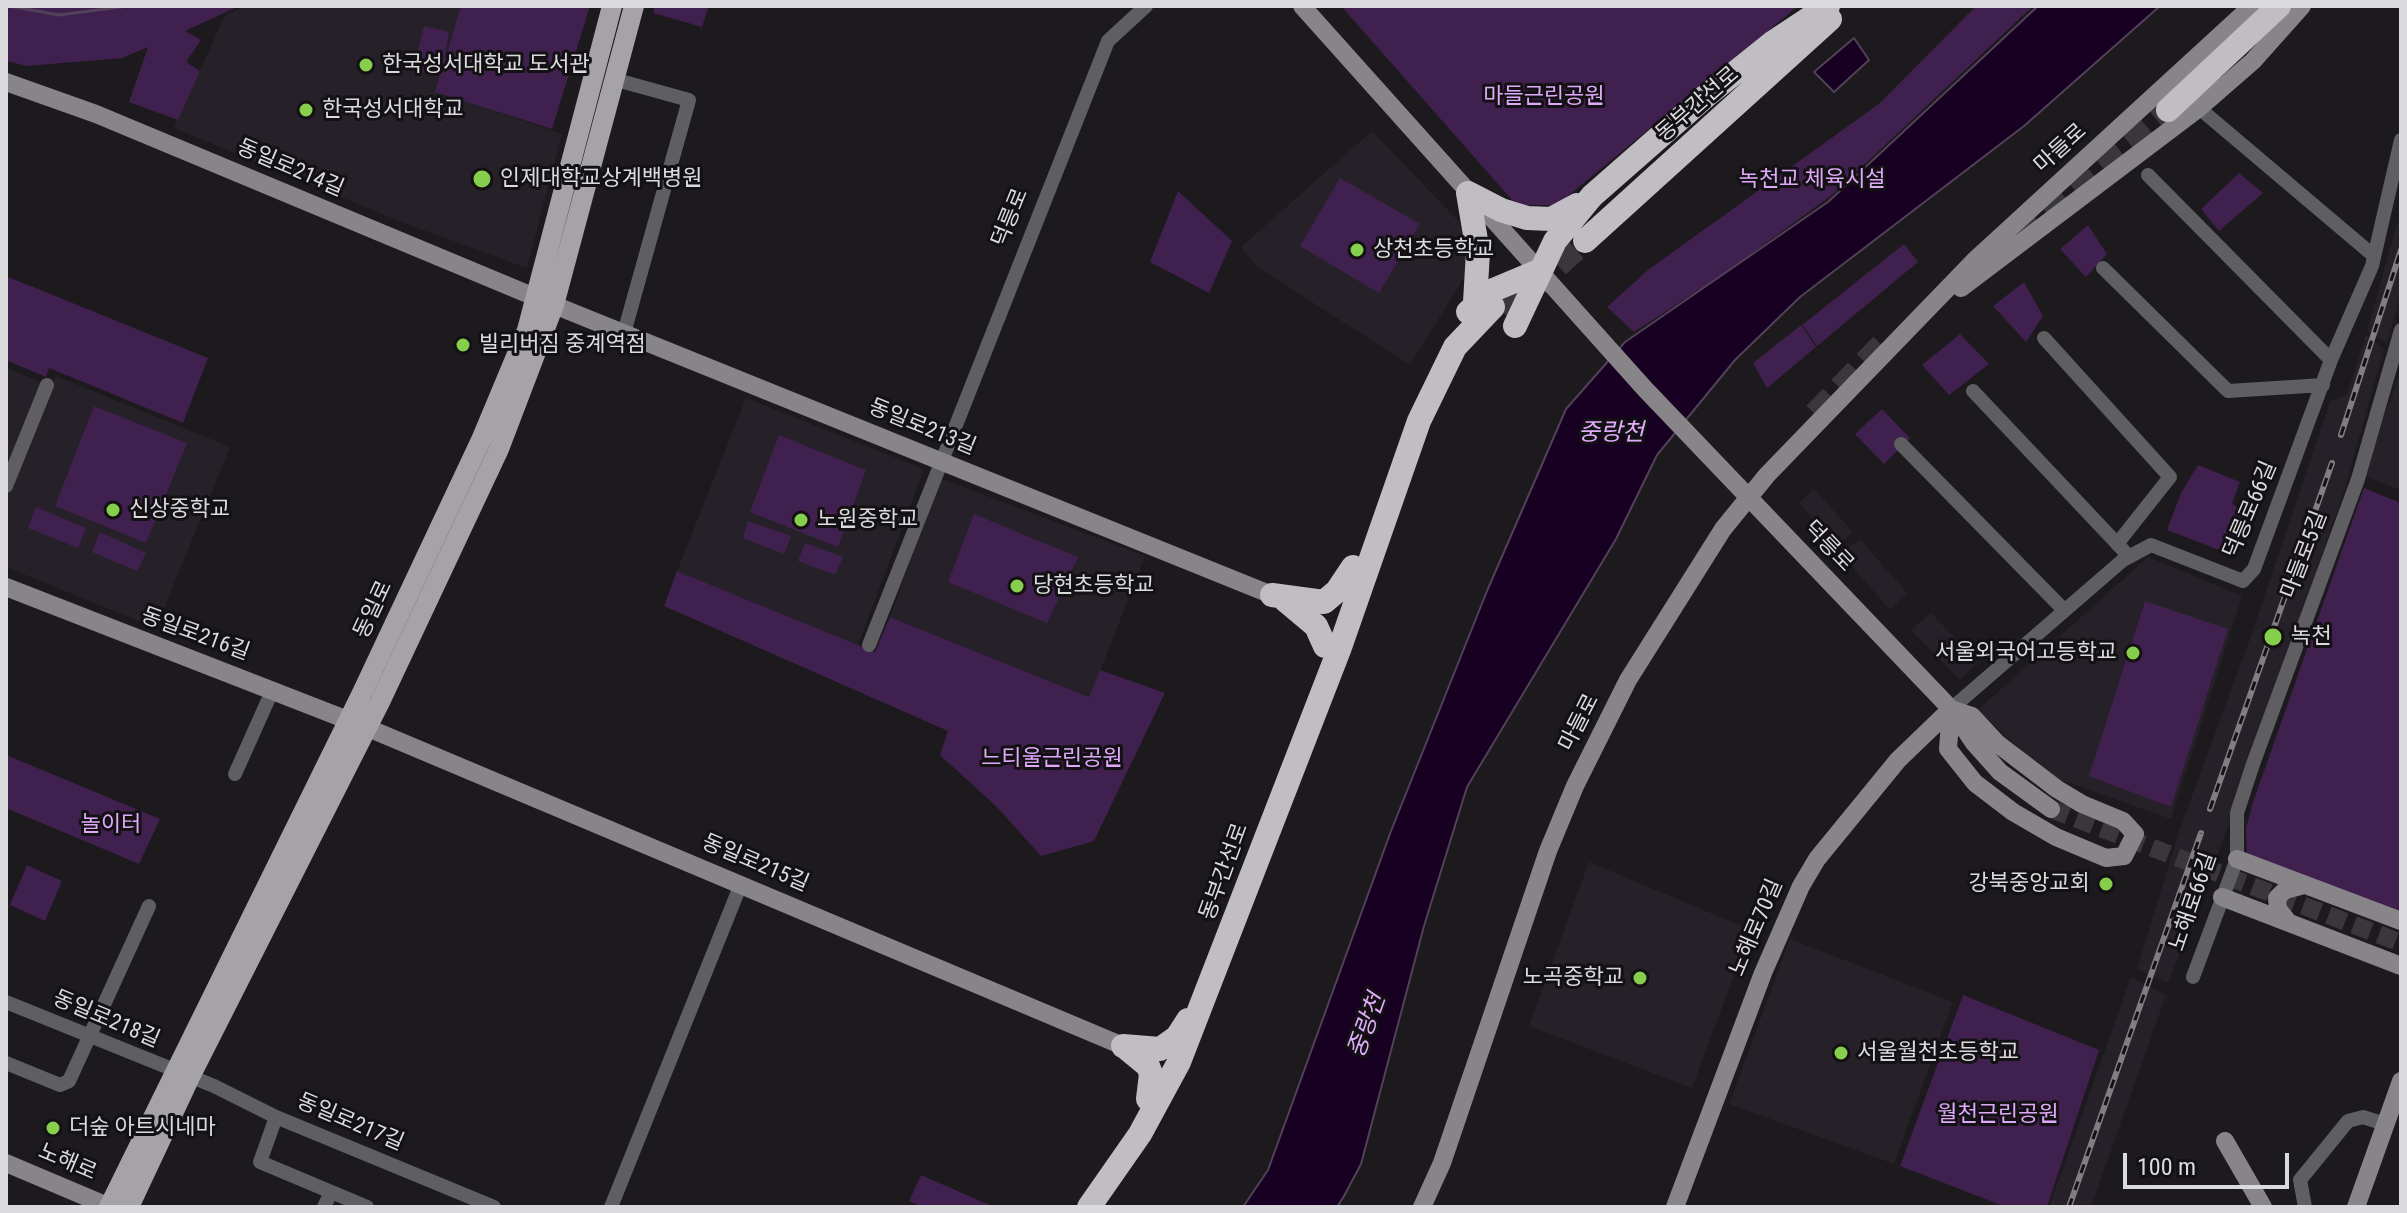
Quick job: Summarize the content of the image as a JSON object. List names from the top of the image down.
{
  "streets": {
    "highway": ["동부간선로"],
    "main road": [
      "마들로",
      "동일로214길",
      "덕릉로",
      "동일로213길",
      "동일로",
      "동일로216길",
      "동일로215길",
      "노해로70길",
      "노해로"
    ],
    "street": [
      "덕릉로66길",
      "마들로5길",
      "노해로66길",
      "동일로218길",
      "동일로217길"
    ]
  },
  "crossings": [
    ["마들로", "덕릉로"],
    ["동일로214길", "동일로213길"],
    ["동일로214길", "동일로"],
    ["덕릉로", "동일로213길"],
    ["덕릉로", "노해로70길"],
    ["동일로213길", "동일로"],
    ["마들로5길", "노해로66길"],
    ["동일로", "동일로216길"],
    ["동일로", "동일로215길"],
    ["동일로", "동일로218길"],
    ["동일로", "동일로217길"],
    ["동일로", "노해로"],
    ["동일로216길", "동일로215길"],
    ["동일로218길", "동일로217길"]
  ],
  "water": ["중랑천"],
  "parks": [
    "마들근린공원",
    "녹천교 체육시설",
    "느티울근린공원",
    "놀이터",
    "월천근린공원"
  ],
  "places": [
    "한국성서대학교 도서관",
    "한국성서대학교",
    "인제대학교상계백병원",
    "상천초등학교",
    "빌리버짐 중계역점",
    "신상중학교",
    "노원중학교",
    "당현초등학교",
    "녹천",
    "서울외국어고등학교",
    "강북중앙교회",
    "노곡중학교",
    "서울월천초등학교",
    "더숲 아트시네마"
  ],
  "scale_bar": "100 m"
}
